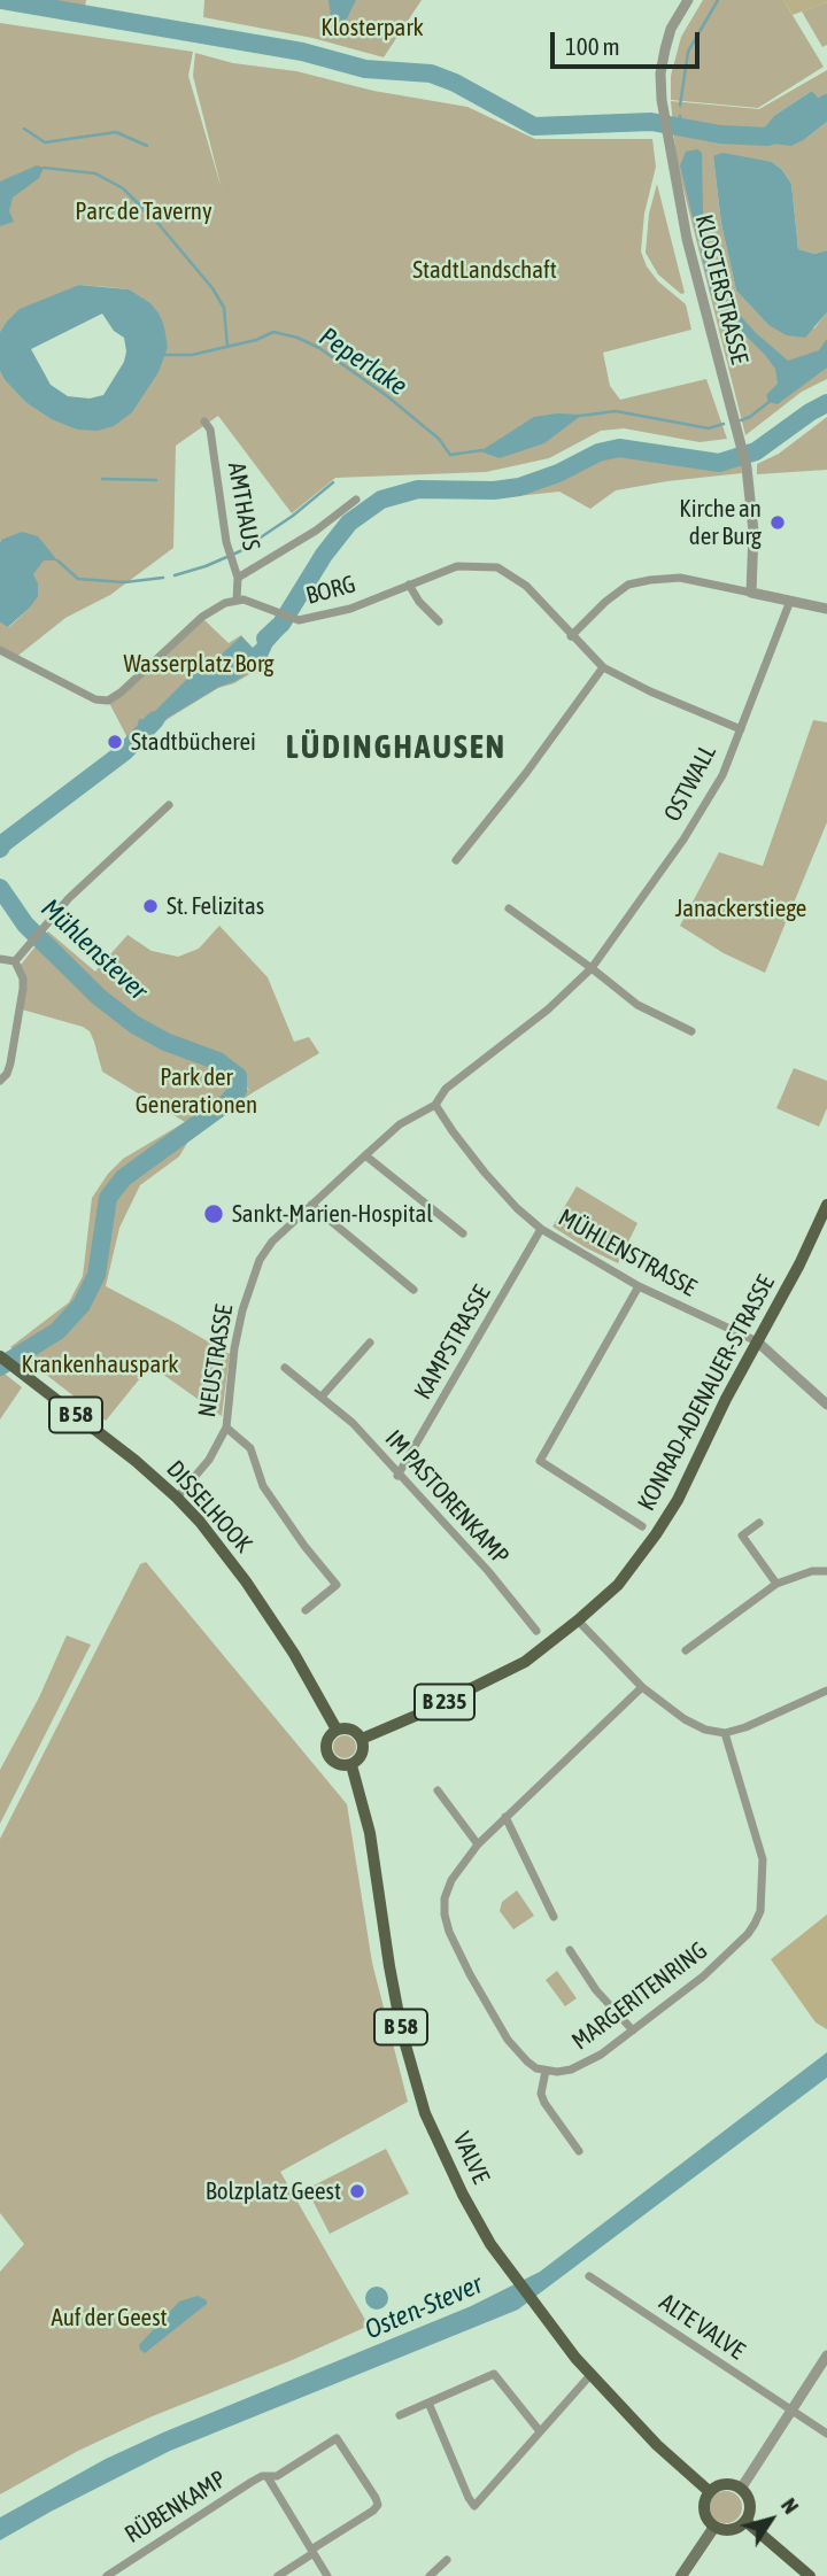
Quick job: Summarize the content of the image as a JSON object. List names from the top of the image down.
{
  "streets": {
    "main road": [
      "KONRAD-ADENAUER-STRASSE",
      "B 58",
      "DISSELHOOK",
      "B 235",
      "VALVE"
    ],
    "street": [
      "KLOSTERSTRASSE",
      "AMTHAUS",
      "BORG",
      "OSTWALL",
      "MÜHLENSTRASSE",
      "KAMPSTRASSE",
      "NEUSTRASSE",
      "IM PASTORENKAMP",
      "MARGERITENRING",
      "ALTE VALVE",
      "RÜBENKAMP"
    ]
  },
  "crossings": [
    ["AMTHAUS", "BORG"],
    ["BORG", "OSTWALL"],
    ["OSTWALL", "MÜHLENSTRASSE"],
    ["OSTWALL", "NEUSTRASSE"],
    ["MÜHLENSTRASSE", "KAMPSTRASSE"],
    ["MÜHLENSTRASSE", "NEUSTRASSE"],
    ["MÜHLENSTRASSE", "KONRAD-ADENAUER-STRASSE"],
    ["KAMPSTRASSE", "IM PASTORENKAMP"],
    ["NEUSTRASSE", "DISSELHOOK"],
    ["KONRAD-ADENAUER-STRASSE", "DISSELHOOK"],
    ["KONRAD-ADENAUER-STRASSE", "VALVE"],
    ["DISSELHOOK", "VALVE"]
  ],
  "districts": ["LÜDINGHAUSEN"],
  "water": ["Peperlake", "Mühlenstever", "Osten-Stever"],
  "parks": [
    "Klosterpark",
    "Parc de Taverny",
    "StadtLandschaft",
    "Wasserplatz Borg",
    "Janackerstiege",
    "Park der Generationen",
    "Krankenhauspark",
    "Auf der Geest"
  ],
  "places": [
    "Kirche an der Burg",
    "Stadtbücherei",
    "St. Felizitas",
    "Sankt-Marien-Hospital",
    "Bolzplatz Geest"
  ],
  "scale_bar": "100 m",
  "north": "top right"
}
